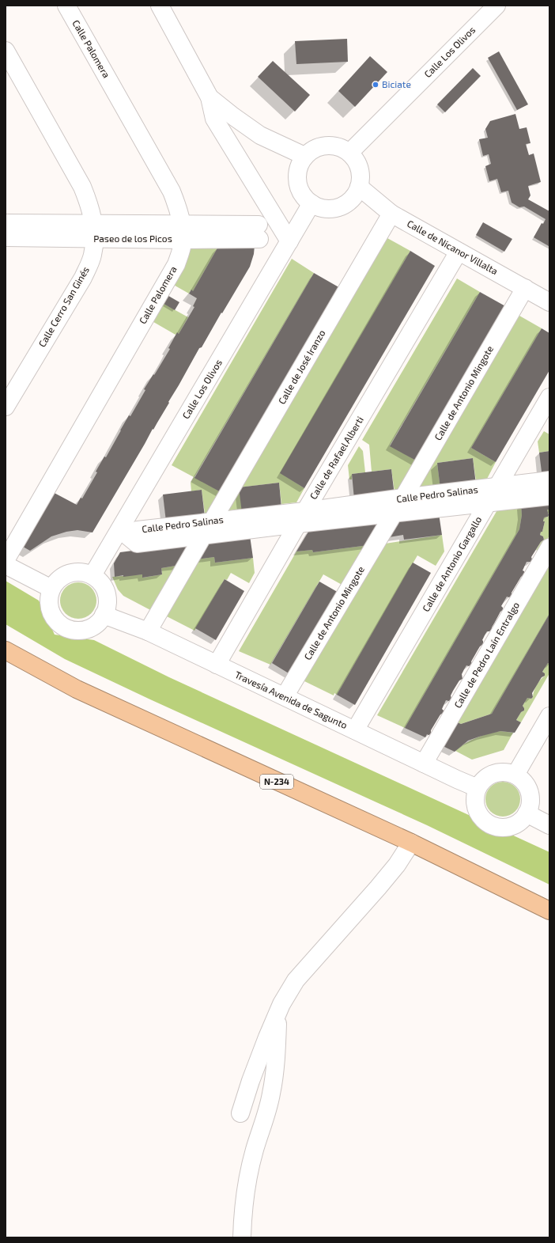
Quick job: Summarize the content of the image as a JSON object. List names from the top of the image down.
{
  "streets": {
    "highway": ["N-234"],
    "street": [
      "Calle Palomera",
      "Calle Los Olivos",
      "Paseo de los Picos",
      "Calle de Nicanor Villalta",
      "Calle Cerro San Ginés",
      "Calle de José Iranzo",
      "Calle de Antonio Mingote",
      "Calle de Rafael Alberti",
      "Calle Pedro Salinas",
      "Calle de Antonio Gargallo",
      "Calle de Pedro Laín Entralgo",
      "Travesía Avenida de Sagunto"
    ]
  },
  "crossings": [
    ["Calle Palomera", "Paseo de los Picos"],
    ["Calle Los Olivos", "Calle de Nicanor Villalta"],
    ["Calle Los Olivos", "Travesía Avenida de Sagunto"],
    ["Paseo de los Picos", "Calle Cerro San Ginés"],
    ["Calle de Nicanor Villalta", "Calle de José Iranzo"],
    ["Calle de Nicanor Villalta", "Calle de Antonio Mingote"],
    ["Calle de Nicanor Villalta", "Calle de Rafael Alberti"],
    ["Calle de José Iranzo", "Calle Pedro Salinas"],
    ["Calle de Antonio Mingote", "Calle Pedro Salinas"],
    ["Calle de Antonio Mingote", "Travesía Avenida de Sagunto"],
    ["Calle de Rafael Alberti", "Calle Pedro Salinas"],
    ["Calle de Rafael Alberti", "Travesía Avenida de Sagunto"],
    ["Calle Pedro Salinas", "Calle de Antonio Gargallo"],
    ["Calle de Antonio Gargallo", "Travesía Avenida de Sagunto"],
    ["Calle de Pedro Laín Entralgo", "Travesía Avenida de Sagunto"]
  ],
  "places": ["Biciate"]
}
